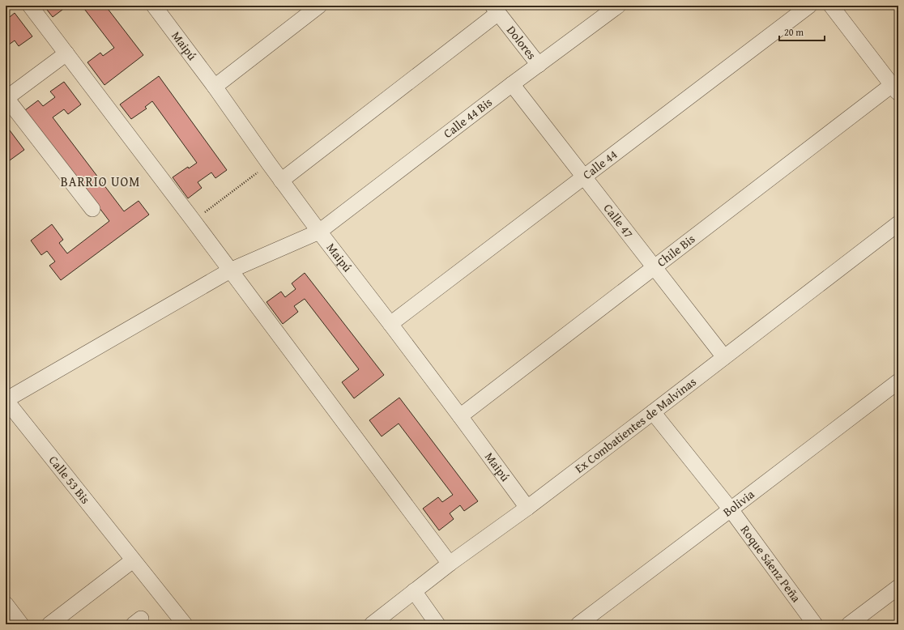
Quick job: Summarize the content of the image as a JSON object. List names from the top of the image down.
{
  "streets": {
    "street": [
      "Dolores",
      "Maipú",
      "Calle 44 Bis",
      "Calle 44",
      "Calle 47",
      "Chile Bis",
      "Ex Combatientes de Malvinas",
      "Calle 53 Bis",
      "Bolivia",
      "Roque Sáenz Peña"
    ]
  },
  "crossings": [
    ["Dolores", "Calle 44 Bis"],
    ["Maipú", "Calle 44 Bis"],
    ["Maipú", "Calle 44"],
    ["Maipú", "Chile Bis"],
    ["Maipú", "Ex Combatientes de Malvinas"],
    ["Calle 44 Bis", "Calle 47"],
    ["Calle 44 Bis", "Calle 53 Bis"],
    ["Calle 44", "Calle 47"],
    ["Calle 47", "Chile Bis"],
    ["Calle 47", "Ex Combatientes de Malvinas"],
    ["Ex Combatientes de Malvinas", "Roque Sáenz Peña"],
    ["Bolivia", "Roque Sáenz Peña"]
  ],
  "districts": ["BARRIO UOM"],
  "scale_bar": "20 m"
}
